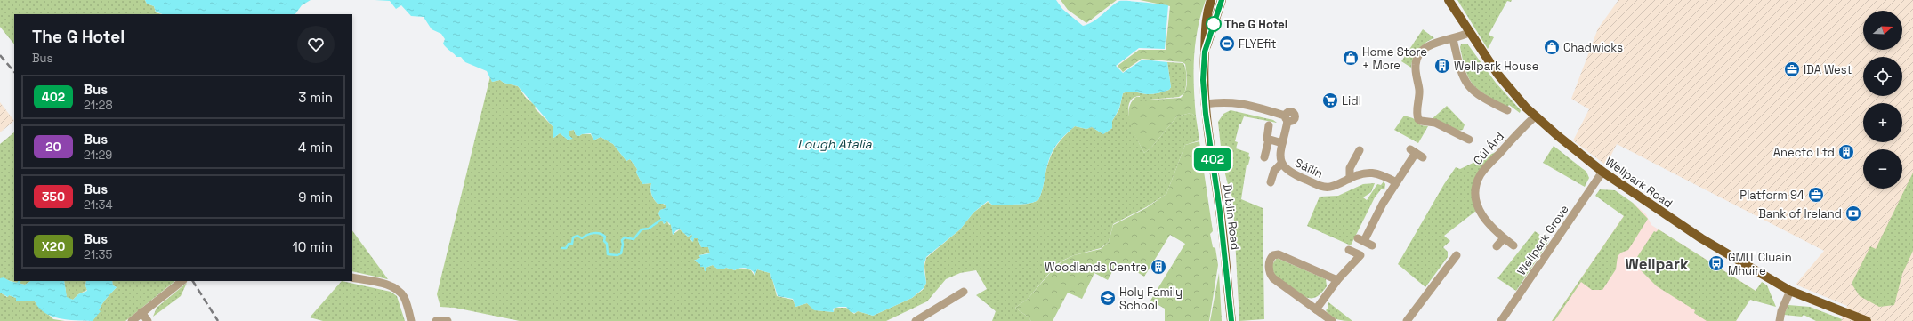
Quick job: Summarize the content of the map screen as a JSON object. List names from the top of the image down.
{
  "streets": {
    "main road": ["Wellpark Road", "Dublin Road"],
    "street": ["Cúl Árd", "Sáilín", "Wellpark Grove"]
  },
  "crossings": [
    ["Cúl Árd", "Wellpark Road"],
    ["Sáilín", "Dublin Road"],
    ["Wellpark Road", "Wellpark Grove"]
  ],
  "districts": ["Wellpark"],
  "water": ["Lough Atalia"],
  "places": {
    "other": ["The G Hotel"],
    "sports": ["FLYEfit"],
    "shop": ["Chadwicks", "Home Store + More"],
    "building": ["Wellpark House", "Anecto Ltd", "Woodlands Centre"],
    "office": ["IDA West", "Platform 94"],
    "supermarket": ["Lidl"],
    "bank": ["Bank of Ireland"],
    "bus stop": ["GMIT Cluain Mhuire"],
    "school or university": ["Holy Family School"]
  },
  "lines": ["bus line 402"],
  "north": "right",
  "page": {
    "on_map": "402",
    "map_buttons": ["+", "−"],
    "heading": ["The G Hotel", "Bus"],
    "list": [
      {
        "mark": "402",
        "name": "Bus",
        "note": "21:28",
        "value": "3 min"
      },
      {
        "mark": "20",
        "name": "Bus",
        "note": "21:29",
        "value": "4 min"
      },
      {
        "mark": "350",
        "name": "Bus",
        "note": "21:34",
        "value": "9 min"
      },
      {
        "mark": "X20",
        "name": "Bus",
        "note": "21:35",
        "value": "10 min"
      }
    ]
  }
}
